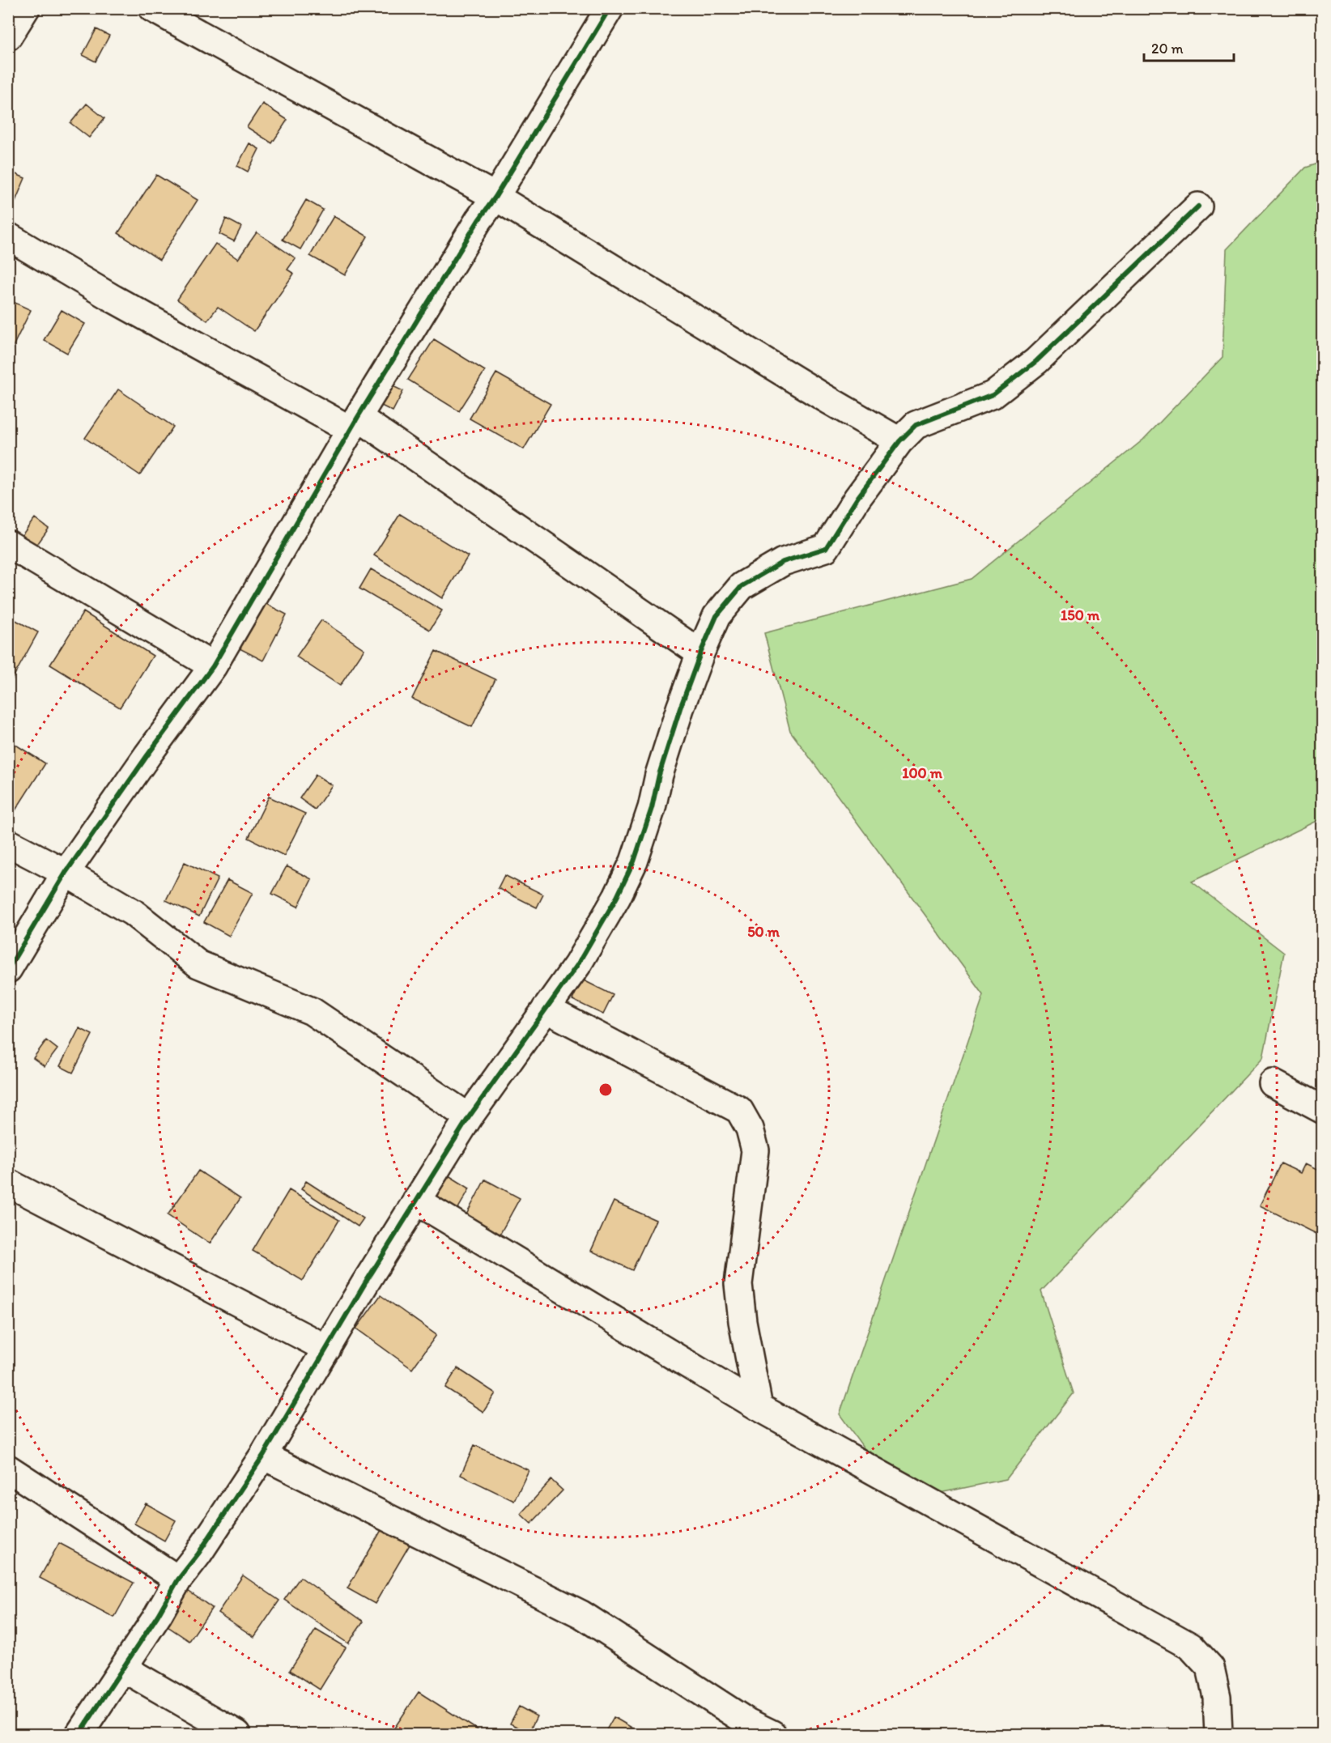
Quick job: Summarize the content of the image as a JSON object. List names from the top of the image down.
{
  "scale_bar": "20 m",
  "rings": ["150 m", "100 m", "50 m"]
}
